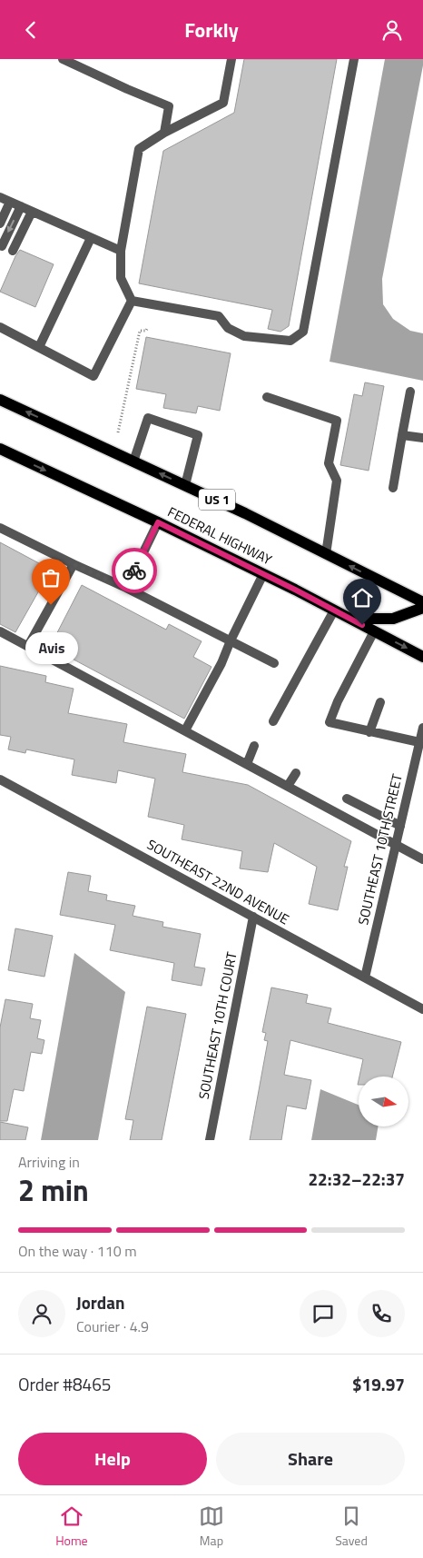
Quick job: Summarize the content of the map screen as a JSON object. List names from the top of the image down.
{
  "streets": {
    "main road": ["US 1", "FEDERAL HIGHWAY"],
    "street": ["SOUTHEAST 10TH STREET", "SOUTHEAST 22ND AVENUE", "SOUTHEAST 10TH COURT"]
  },
  "crossings": [
    ["SOUTHEAST 10TH STREET", "SOUTHEAST 22ND AVENUE"],
    ["SOUTHEAST 22ND AVENUE", "SOUTHEAST 10TH COURT"]
  ],
  "places": ["Avis"],
  "north": "right",
  "page": {
    "header": "Forkly",
    "bubble": "Avis",
    "heading": ["2 min", "Arriving in", "22:32–22:37"],
    "panel": [
      "Jordan",
      "Courier · 4.9",
      "Order #8465",
      "$19.97"
    ],
    "bar": "On the way · 110 m",
    "buttons": ["Help", "Share"],
    "tabs": ["Home", "Map", "Saved"]
  }
}
